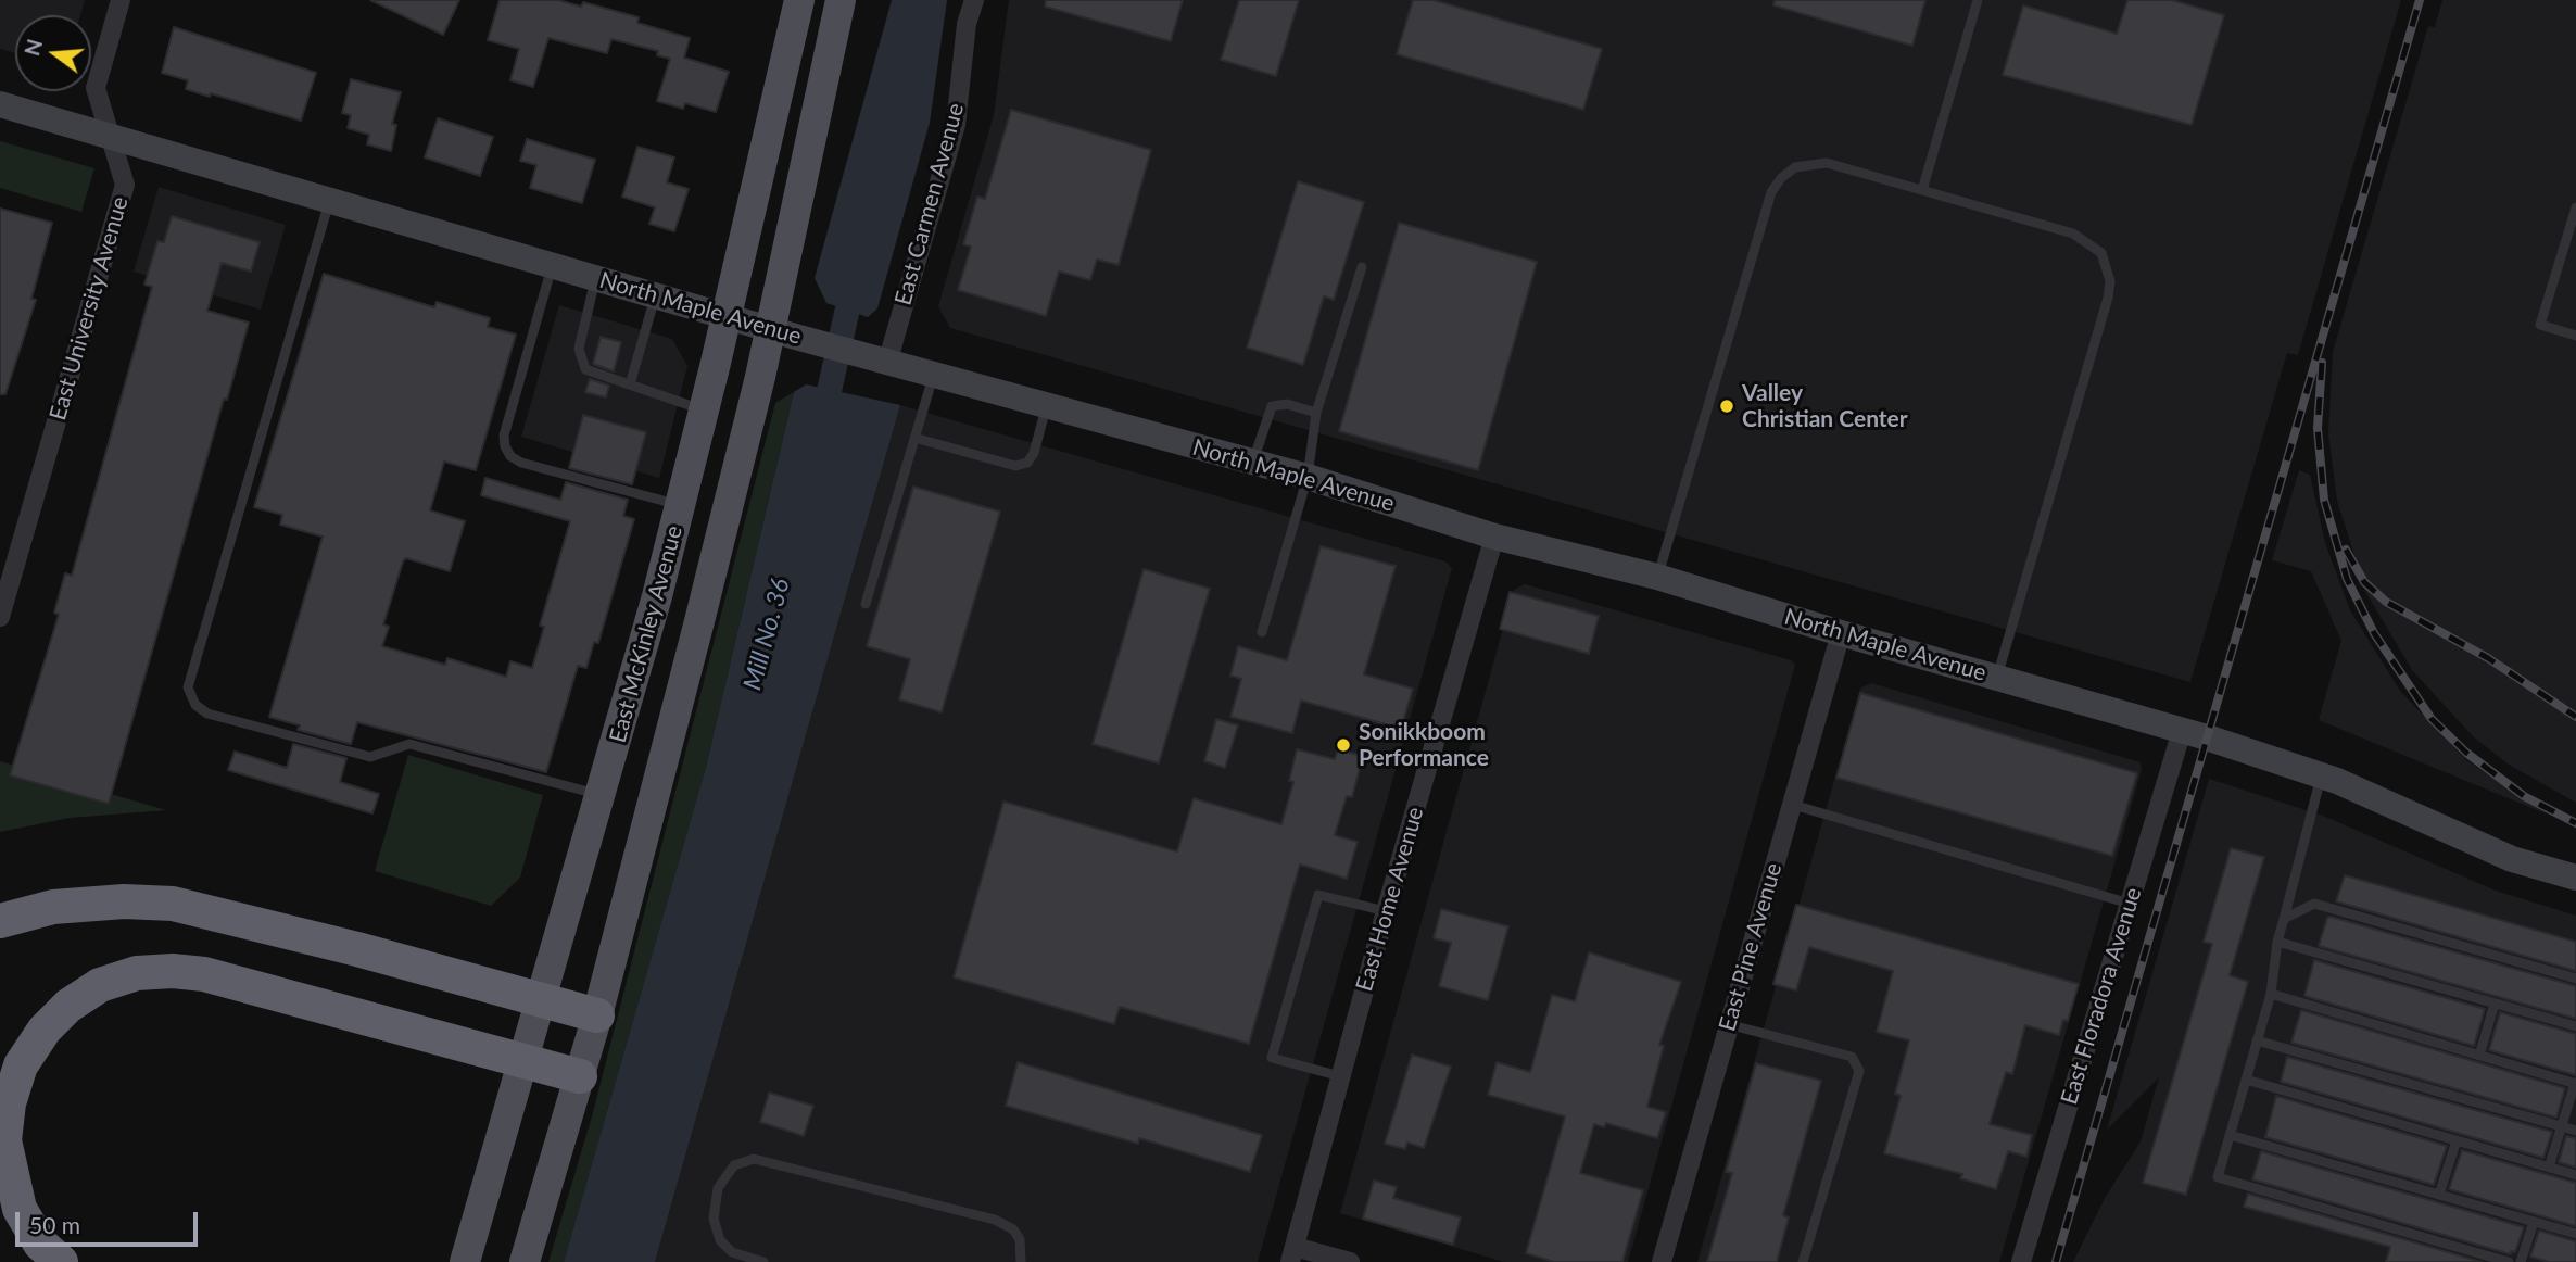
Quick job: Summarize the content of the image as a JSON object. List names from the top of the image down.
{
  "streets": {
    "main road": ["East McKinley Avenue"],
    "street": [
      "East Carmen Avenue",
      "East University Avenue",
      "North Maple Avenue",
      "East Home Avenue",
      "East Pine Avenue",
      "East Floradora Avenue"
    ]
  },
  "crossings": [
    ["East Carmen Avenue", "North Maple Avenue"],
    ["East University Avenue", "North Maple Avenue"],
    ["North Maple Avenue", "East McKinley Avenue"],
    ["North Maple Avenue", "East Home Avenue"],
    ["North Maple Avenue", "East Pine Avenue"],
    ["North Maple Avenue", "East Floradora Avenue"]
  ],
  "water": ["Mill No. 36"],
  "places": ["Valley Christian Center", "Sonikkboom Performance"],
  "scale_bar": "50 m",
  "north": "left"
}
